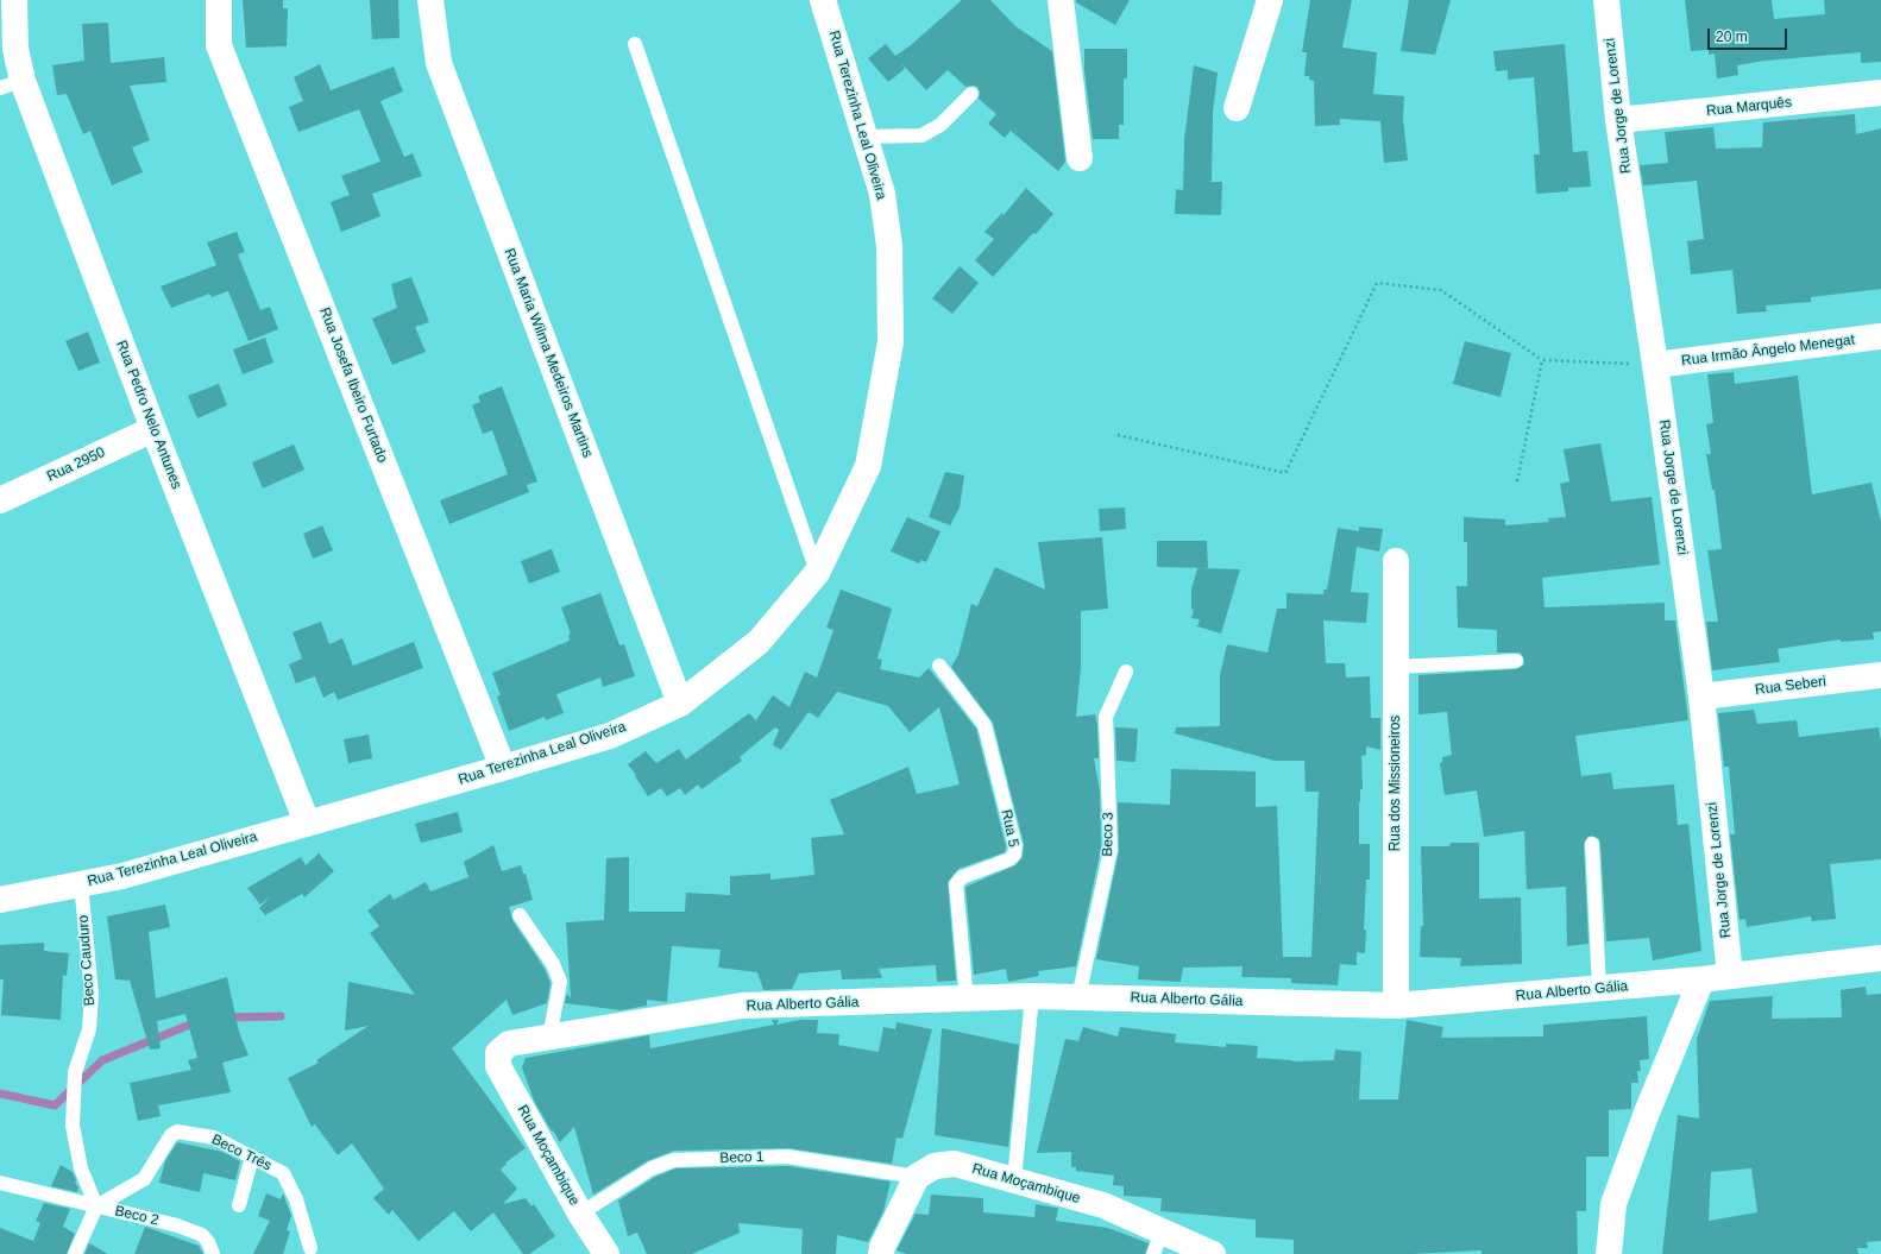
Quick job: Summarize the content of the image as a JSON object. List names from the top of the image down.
{
  "streets": {
    "street": [
      "Rua Jorge de Lorenzi",
      "Rua Marquês",
      "Rua Terezinha Leal Oliveira",
      "Rua Irmão Ângelo Menegat",
      "Rua Maria Wilma Medeiros Martins",
      "Rua Josefa Ibeiro Furtado",
      "Rua Pedro Nelo Antunes",
      "Rua 2950",
      "Rua Seberi",
      "Rua dos Missioneiros",
      "Rua Alberto Gália",
      "Rua Moçambique"
    ],
    "lane": [
      "Rua 5",
      "Beco 3",
      "Beco Cauduro",
      "Beco Três",
      "Beco 1",
      "Beco 2"
    ]
  },
  "crossings": [
    ["Rua Jorge de Lorenzi", "Rua Marquês"],
    ["Rua Jorge de Lorenzi", "Rua Irmão Ângelo Menegat"],
    ["Rua Jorge de Lorenzi", "Rua Seberi"],
    ["Rua Jorge de Lorenzi", "Rua Alberto Gália"],
    ["Rua Terezinha Leal Oliveira", "Rua Maria Wilma Medeiros Martins"],
    ["Rua Terezinha Leal Oliveira", "Rua Josefa Ibeiro Furtado"],
    ["Rua Terezinha Leal Oliveira", "Rua Pedro Nelo Antunes"],
    ["Rua Terezinha Leal Oliveira", "Beco Cauduro"],
    ["Rua Pedro Nelo Antunes", "Rua 2950"],
    ["Rua dos Missioneiros", "Rua Alberto Gália"],
    ["Rua 5", "Rua Alberto Gália"],
    ["Beco 3", "Rua Alberto Gália"],
    ["Beco Cauduro", "Beco Três"],
    ["Beco Cauduro", "Beco 2"],
    ["Rua Alberto Gália", "Rua Moçambique"],
    ["Beco Três", "Beco 2"],
    ["Rua Moçambique", "Beco 1"]
  ],
  "scale_bar": "20 m"
}
